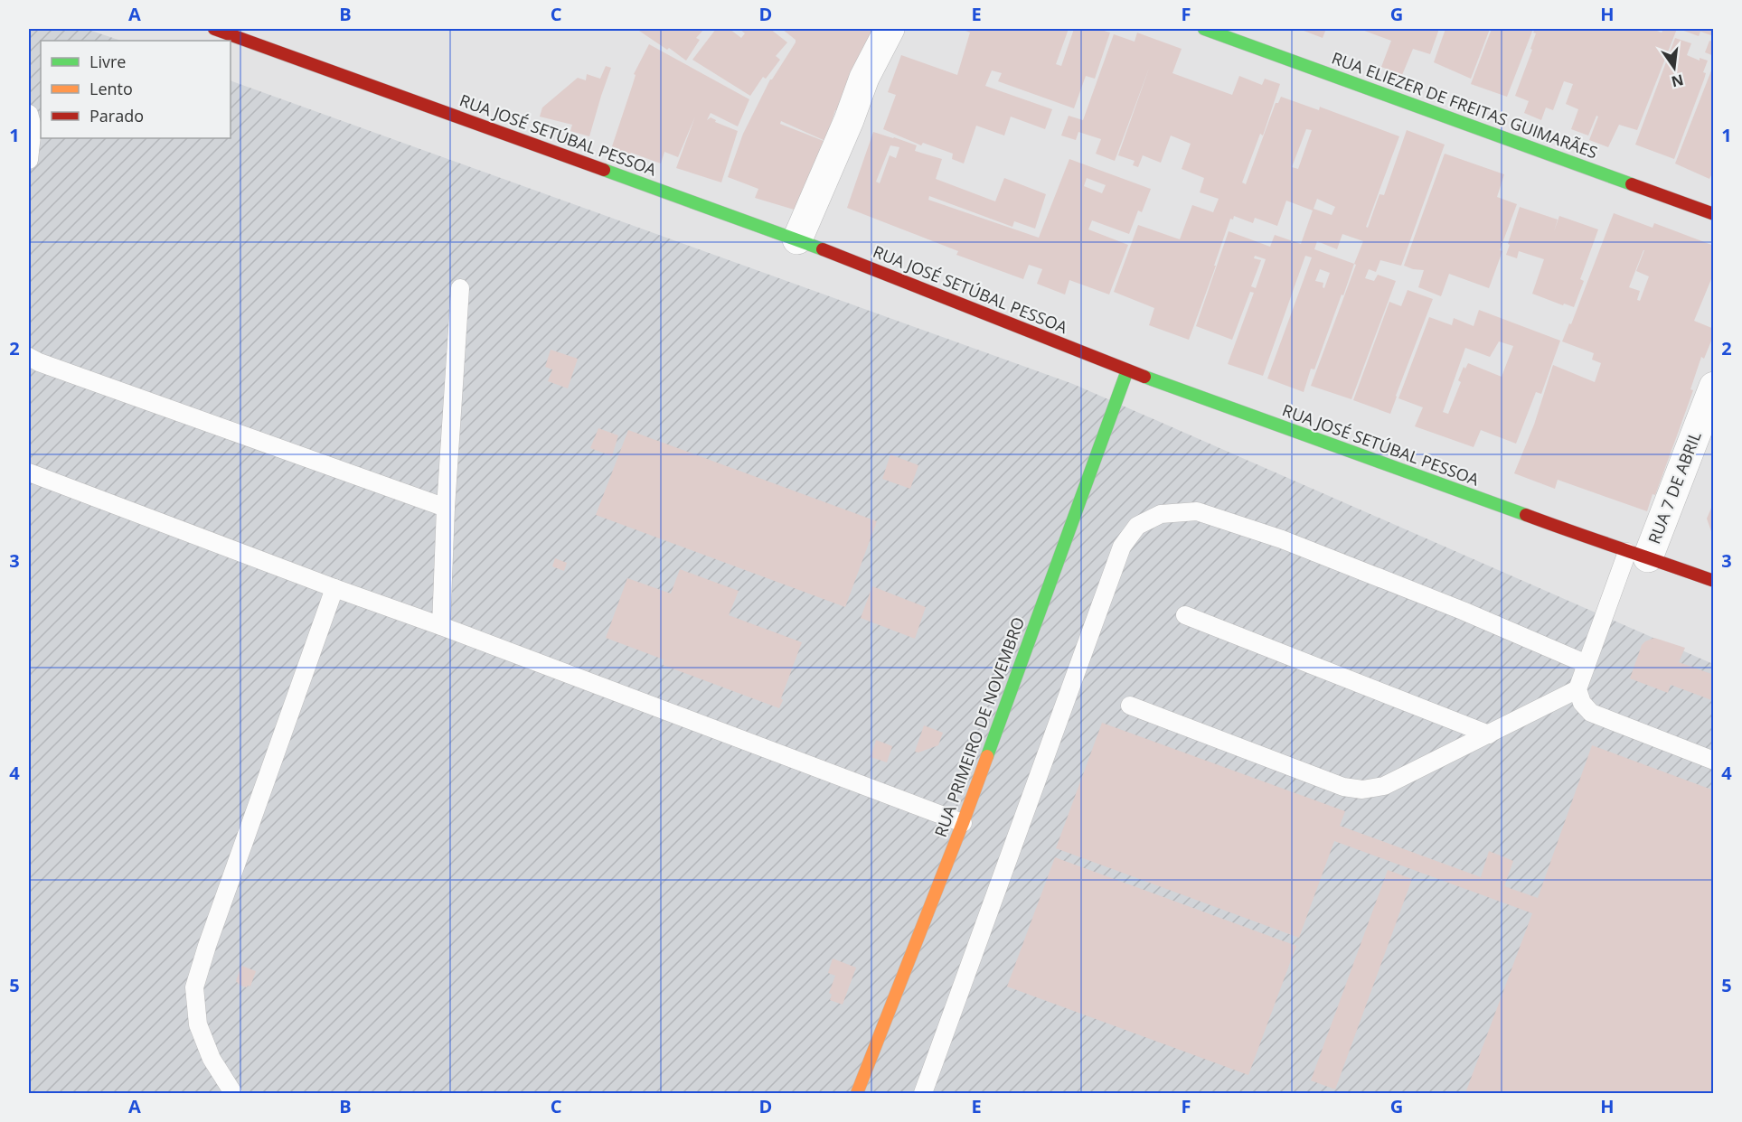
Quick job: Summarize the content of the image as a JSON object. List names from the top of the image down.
{
  "streets": {
    "street": [
      "RUA ELIEZER DE FREITAS GUIMARÃES",
      "RUA JOSÉ SETÚBAL PESSOA",
      "RUA 7 DE ABRIL",
      "RUA PRIMEIRO DE NOVEMBRO"
    ]
  },
  "crossings": [
    ["RUA JOSÉ SETÚBAL PESSOA", "RUA 7 DE ABRIL"],
    ["RUA JOSÉ SETÚBAL PESSOA", "RUA PRIMEIRO DE NOVEMBRO"]
  ],
  "legend": ["Livre", "Lento", "Parado"],
  "north": "bottom",
  "grid": {
    "columns": [
      "A",
      "B",
      "C",
      "D",
      "E",
      "F",
      "G",
      "H"
    ],
    "rows": [
      "1",
      "2",
      "3",
      "4",
      "5"
    ]
  }
}
